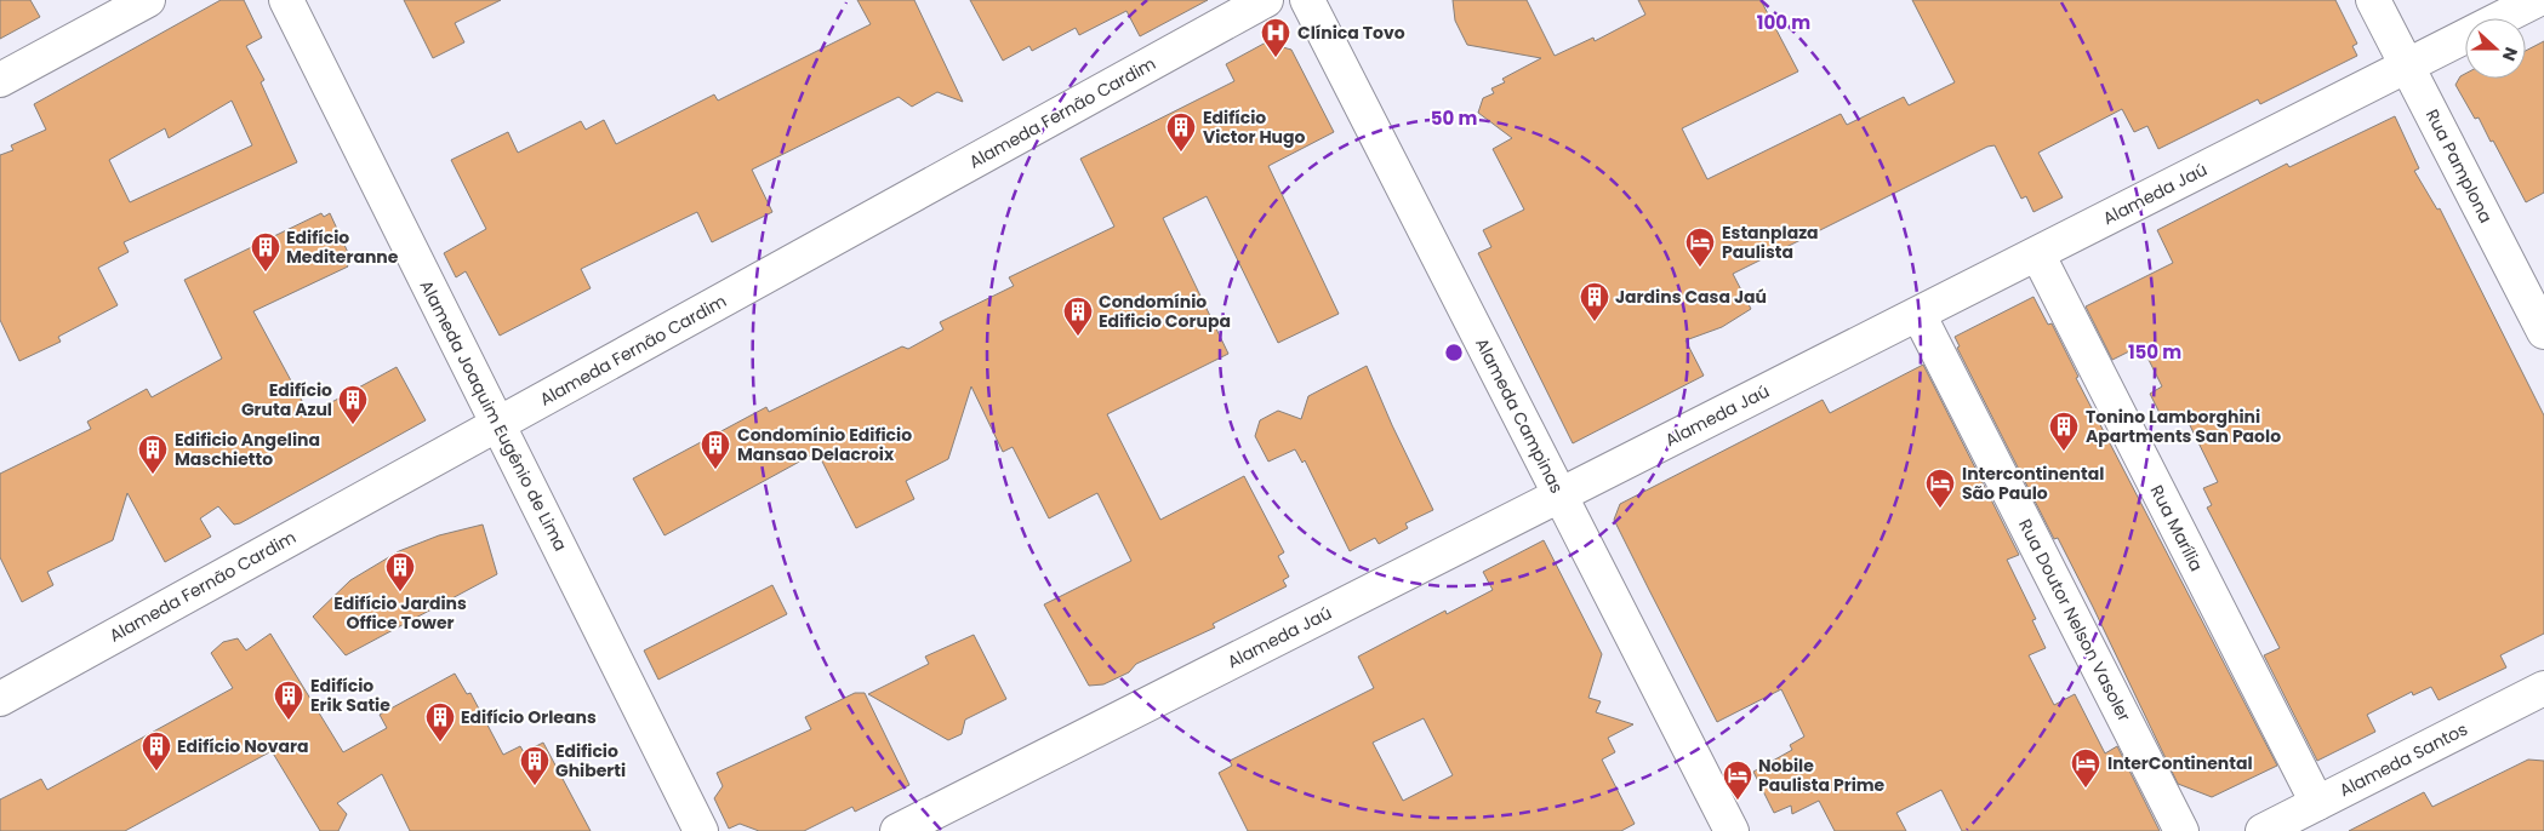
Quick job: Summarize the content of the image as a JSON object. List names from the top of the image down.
{
  "streets": {
    "street": [
      "Alameda Fernão Cardim",
      "Rua Pamplona",
      "Alameda Jaú",
      "Alameda Joaquim Eugênio de Lima",
      "Alameda Campinas",
      "Rua Marília",
      "Rua Doutor Nelson Vasoler",
      "Alameda Santos"
    ]
  },
  "crossings": [
    ["Alameda Fernão Cardim", "Alameda Joaquim Eugênio de Lima"],
    ["Rua Pamplona", "Alameda Jaú"],
    ["Alameda Jaú", "Alameda Campinas"],
    ["Alameda Jaú", "Rua Marília"],
    ["Alameda Jaú", "Rua Doutor Nelson Vasoler"],
    ["Rua Marília", "Alameda Santos"]
  ],
  "places": {
    "hospital": ["Clínica Tovo"],
    "building": [
      "Edifício Victor Hugo",
      "Edifício Mediteranne",
      "Jardins Casa Jaú",
      "Condomínio Edificio Corupa",
      "Edifício Gruta Azul",
      "Tonino Lamborghini Apartments San Paolo",
      "Condomínio Edificio Mansao Delacroix",
      "Edificio Angelina Maschietto",
      "Edifício Jardins Office Tower",
      "Edifício Erik Satie",
      "Edifício Orleans",
      "Edifício Novara",
      "Edificio Ghiberti"
    ],
    "hotel": [
      "Estanplaza Paulista",
      "Intercontinental São Paulo",
      "InterContinental",
      "Nobile Paulista Prime"
    ]
  },
  "north": "right",
  "rings": ["100 m", "50 m", "150 m"]
}
